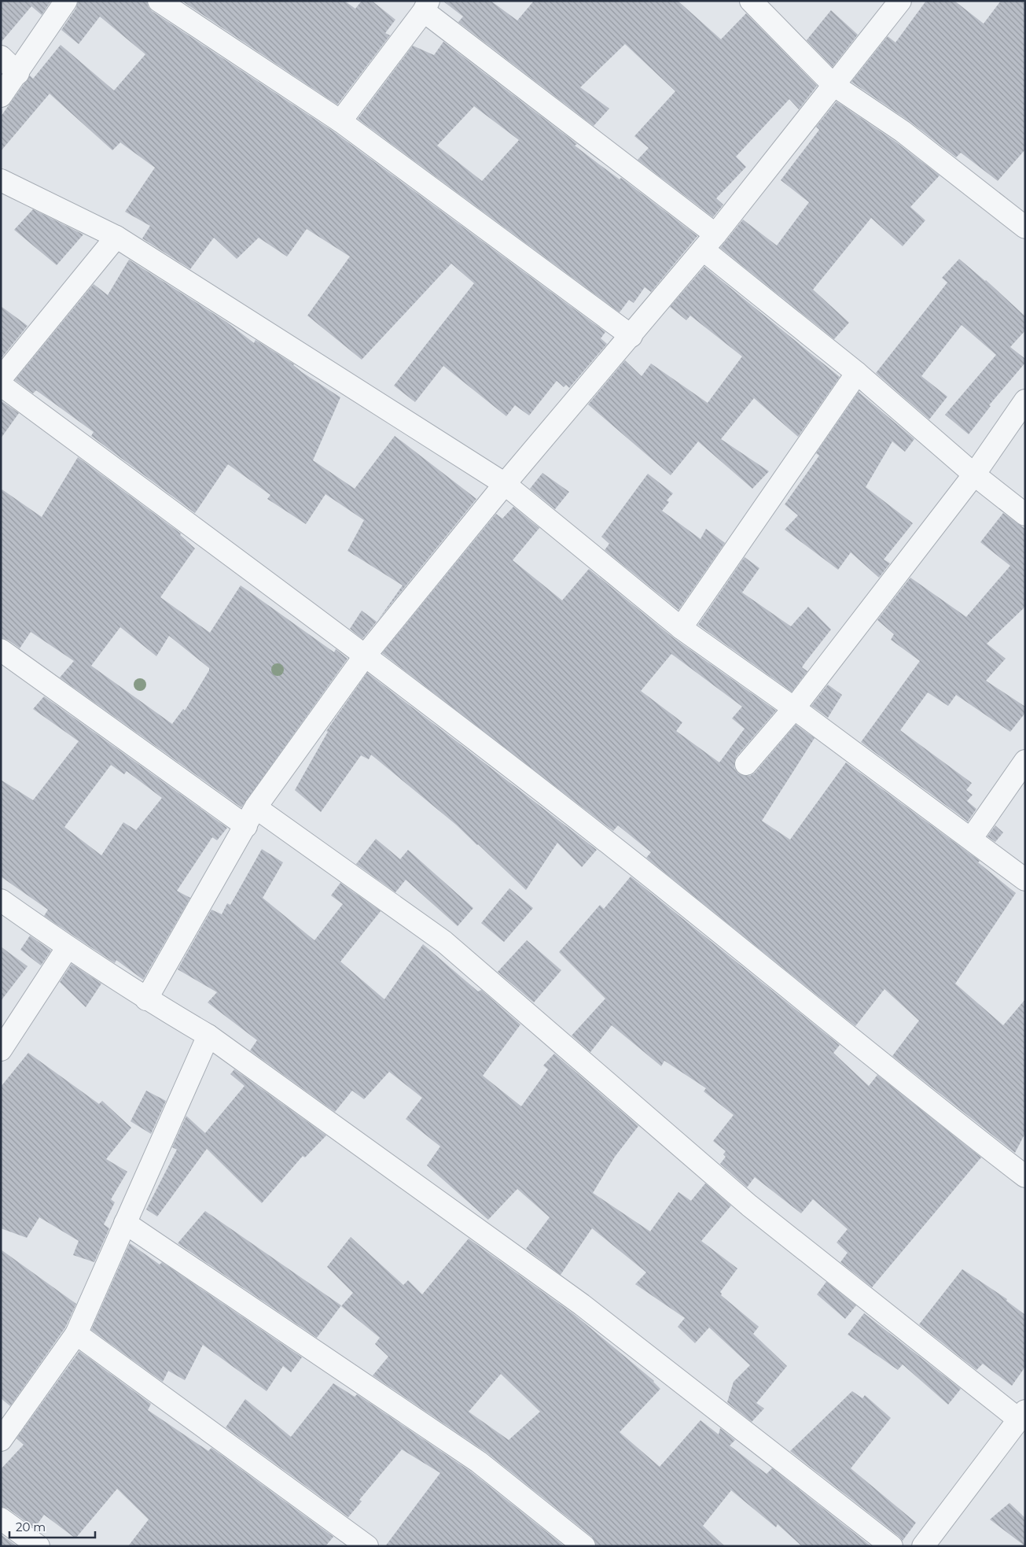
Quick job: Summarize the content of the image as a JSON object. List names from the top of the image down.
{
  "scale_bar": "20 m"
}
